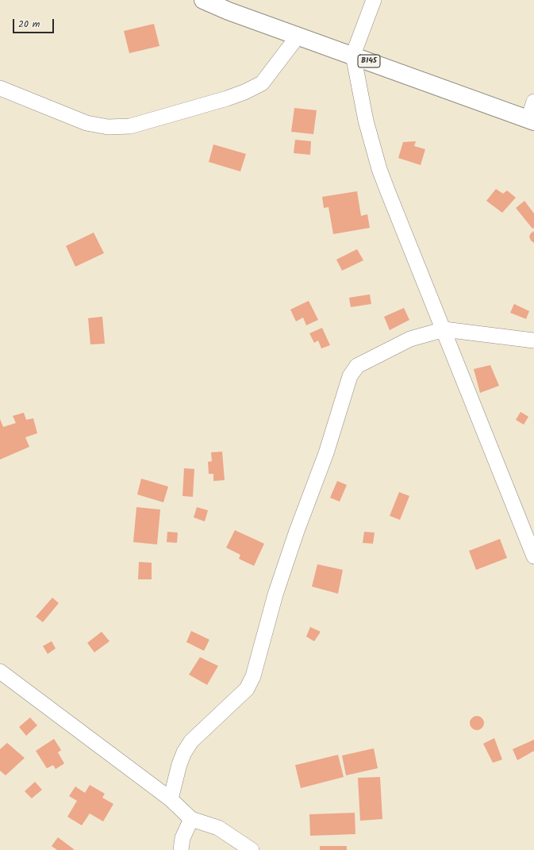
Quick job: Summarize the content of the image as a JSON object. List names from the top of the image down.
{
  "streets": {
    "main road": ["B145"]
  },
  "scale_bar": "20 m"
}
